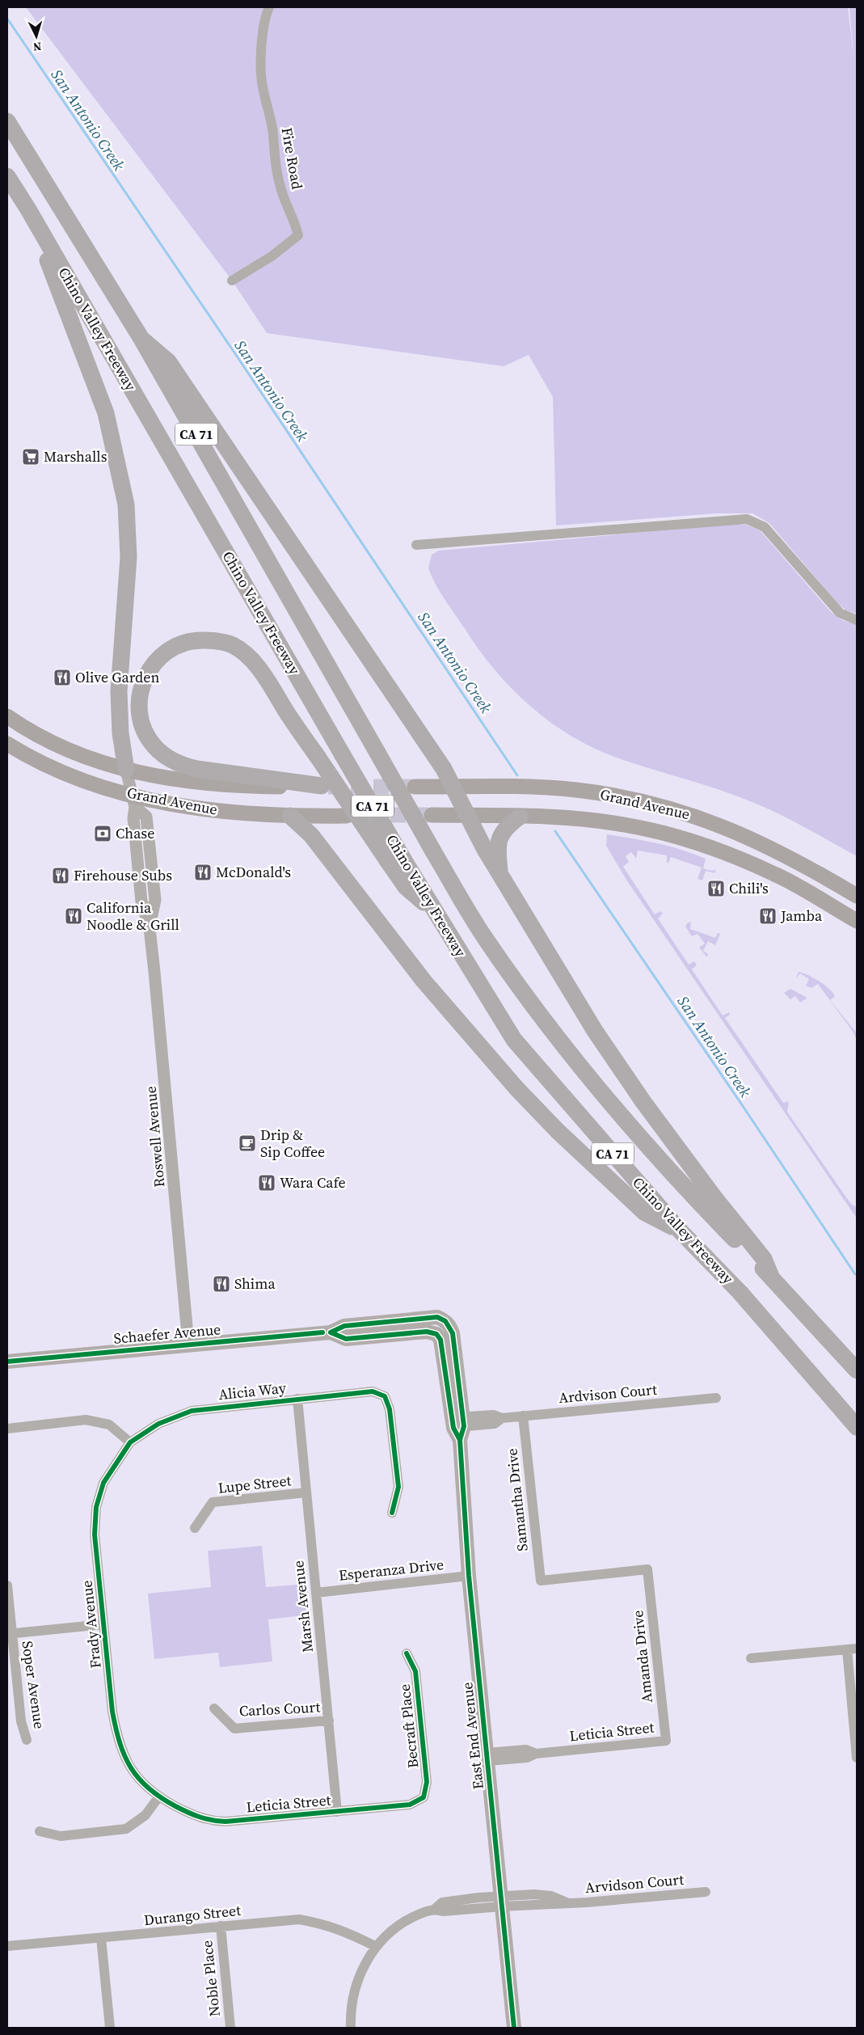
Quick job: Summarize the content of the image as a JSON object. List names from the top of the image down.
{
  "streets": {
    "highway": ["Chino Valley Freeway", "CA 71"],
    "main road": ["Grand Avenue", "Schaefer Avenue", "East End Avenue"],
    "street": [
      "Fire Road",
      "Roswell Avenue",
      "Alicia Way",
      "Ardvison Court",
      "Lupe Street",
      "Samantha Drive",
      "Esperanza Drive",
      "Marsh Avenue",
      "Frady Avenue",
      "Amanda Drive",
      "Soper Avenue",
      "Carlos Court",
      "Becraft Place",
      "Leticia Street",
      "Arvidson Court",
      "Durango Street",
      "Noble Place"
    ]
  },
  "crossings": [
    ["Grand Avenue", "Roswell Avenue"],
    ["Roswell Avenue", "Schaefer Avenue"],
    ["Schaefer Avenue", "East End Avenue"],
    ["Alicia Way", "Marsh Avenue"],
    ["Alicia Way", "Frady Avenue"],
    ["Ardvison Court", "Samantha Drive"],
    ["Ardvison Court", "East End Avenue"],
    ["Lupe Street", "Marsh Avenue"],
    ["Samantha Drive", "Amanda Drive"],
    ["Esperanza Drive", "Marsh Avenue"],
    ["Esperanza Drive", "East End Avenue"],
    ["Marsh Avenue", "Carlos Court"],
    ["Marsh Avenue", "Leticia Street"],
    ["Frady Avenue", "Leticia Street"],
    ["Amanda Drive", "Leticia Street"],
    ["Becraft Place", "Leticia Street"],
    ["Leticia Street", "East End Avenue"],
    ["East End Avenue", "Arvidson Court"],
    ["Arvidson Court", "Durango Street"],
    ["Durango Street", "Noble Place"]
  ],
  "water": ["San Antonio Creek"],
  "places": {
    "supermarket": ["Marshalls"],
    "restaurant": [
      "Olive Garden",
      "McDonald's",
      "Firehouse Subs",
      "Chili's",
      "California Noodle & Grill",
      "Jamba",
      "Wara Cafe",
      "Shima"
    ],
    "bank": ["Chase"],
    "cafe": ["Drip & Sip Coffee"]
  },
  "north": "bottom"
}
